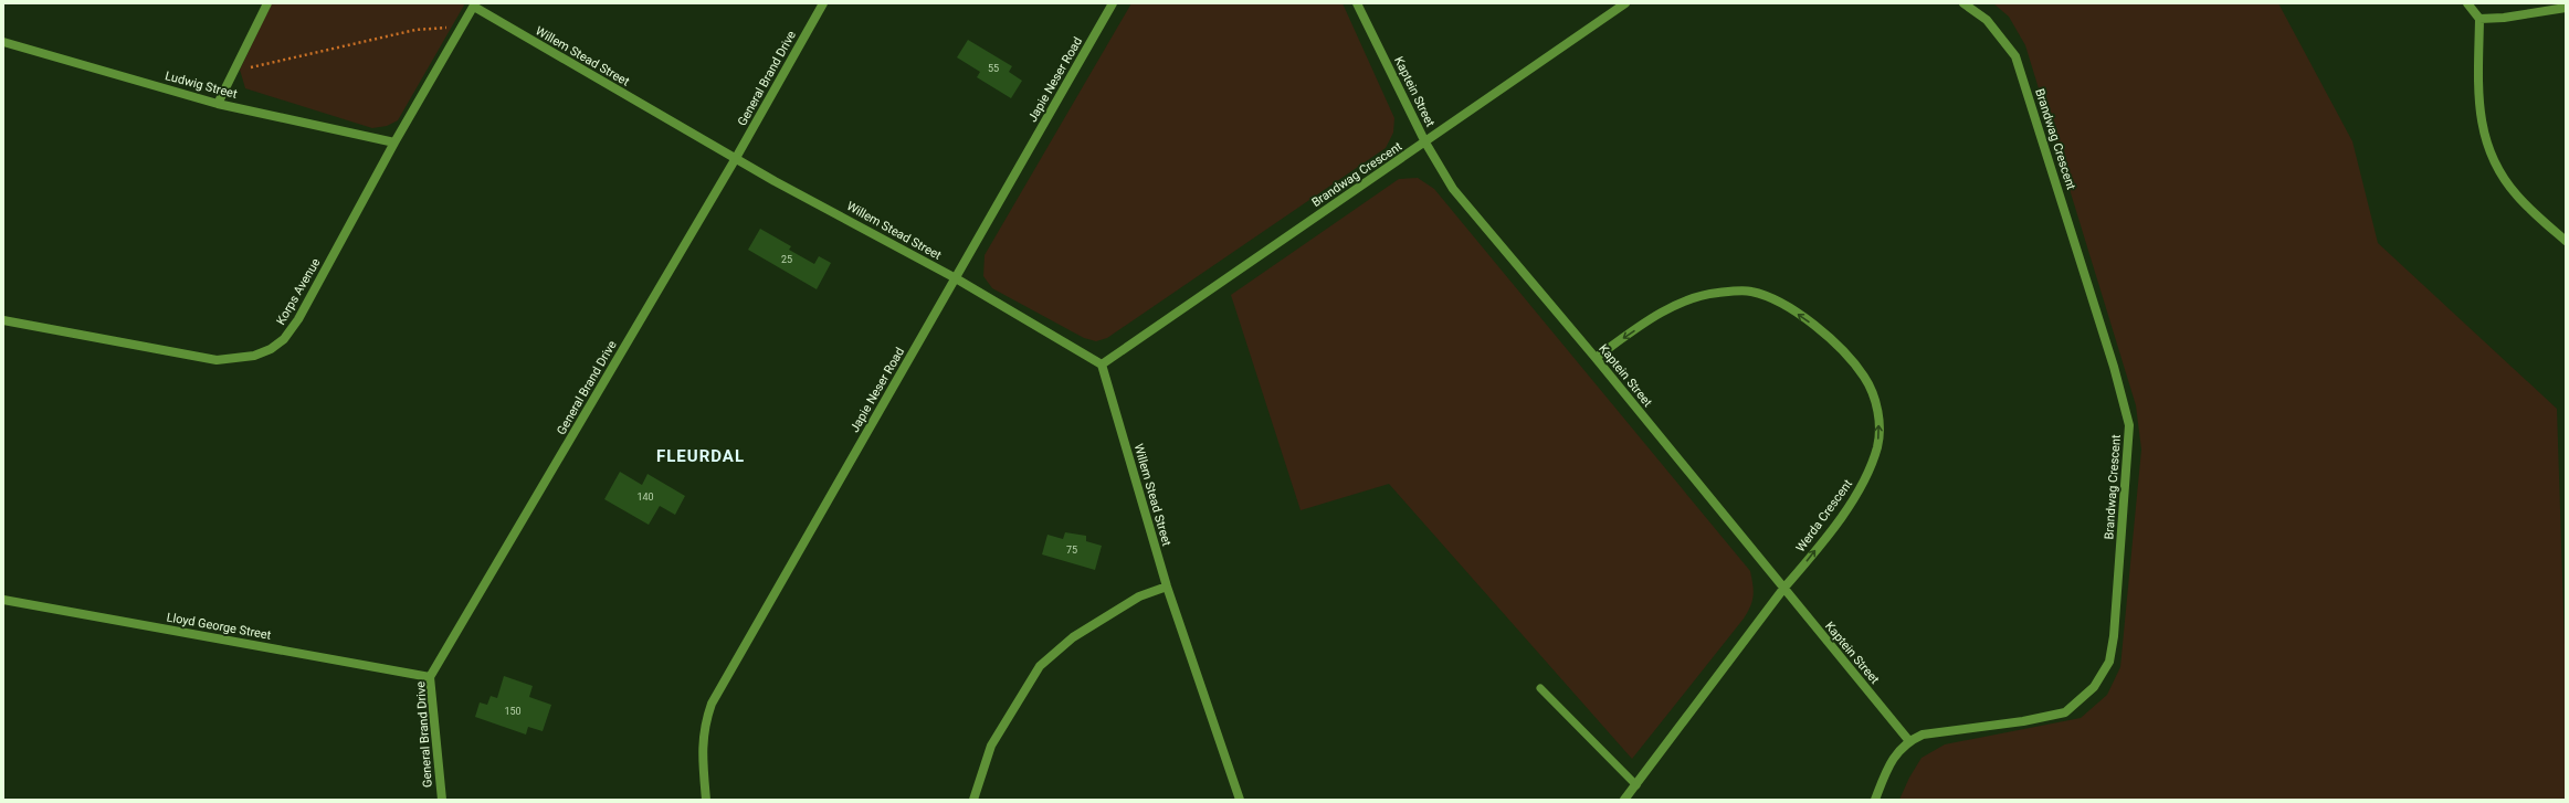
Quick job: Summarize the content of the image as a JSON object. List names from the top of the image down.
{
  "streets": {
    "street": [
      "Willem Stead Street",
      "General Brand Drive",
      "Japie Neser Road",
      "Ludwig Street",
      "Kaptein Street",
      "Brandwag Crescent",
      "Korps Avenue",
      "Werda Crescent",
      "Lloyd George Street"
    ]
  },
  "crossings": [
    ["Willem Stead Street", "General Brand Drive"],
    ["Willem Stead Street", "Japie Neser Road"],
    ["Willem Stead Street", "Brandwag Crescent"],
    ["Willem Stead Street", "Korps Avenue"],
    ["General Brand Drive", "Lloyd George Street"],
    ["Ludwig Street", "Korps Avenue"],
    ["Kaptein Street", "Brandwag Crescent"],
    ["Kaptein Street", "Werda Crescent"]
  ],
  "districts": ["FLEURDAL"],
  "house_numbers": [
    "55",
    "25",
    "140",
    "75",
    "150"
  ]
}
